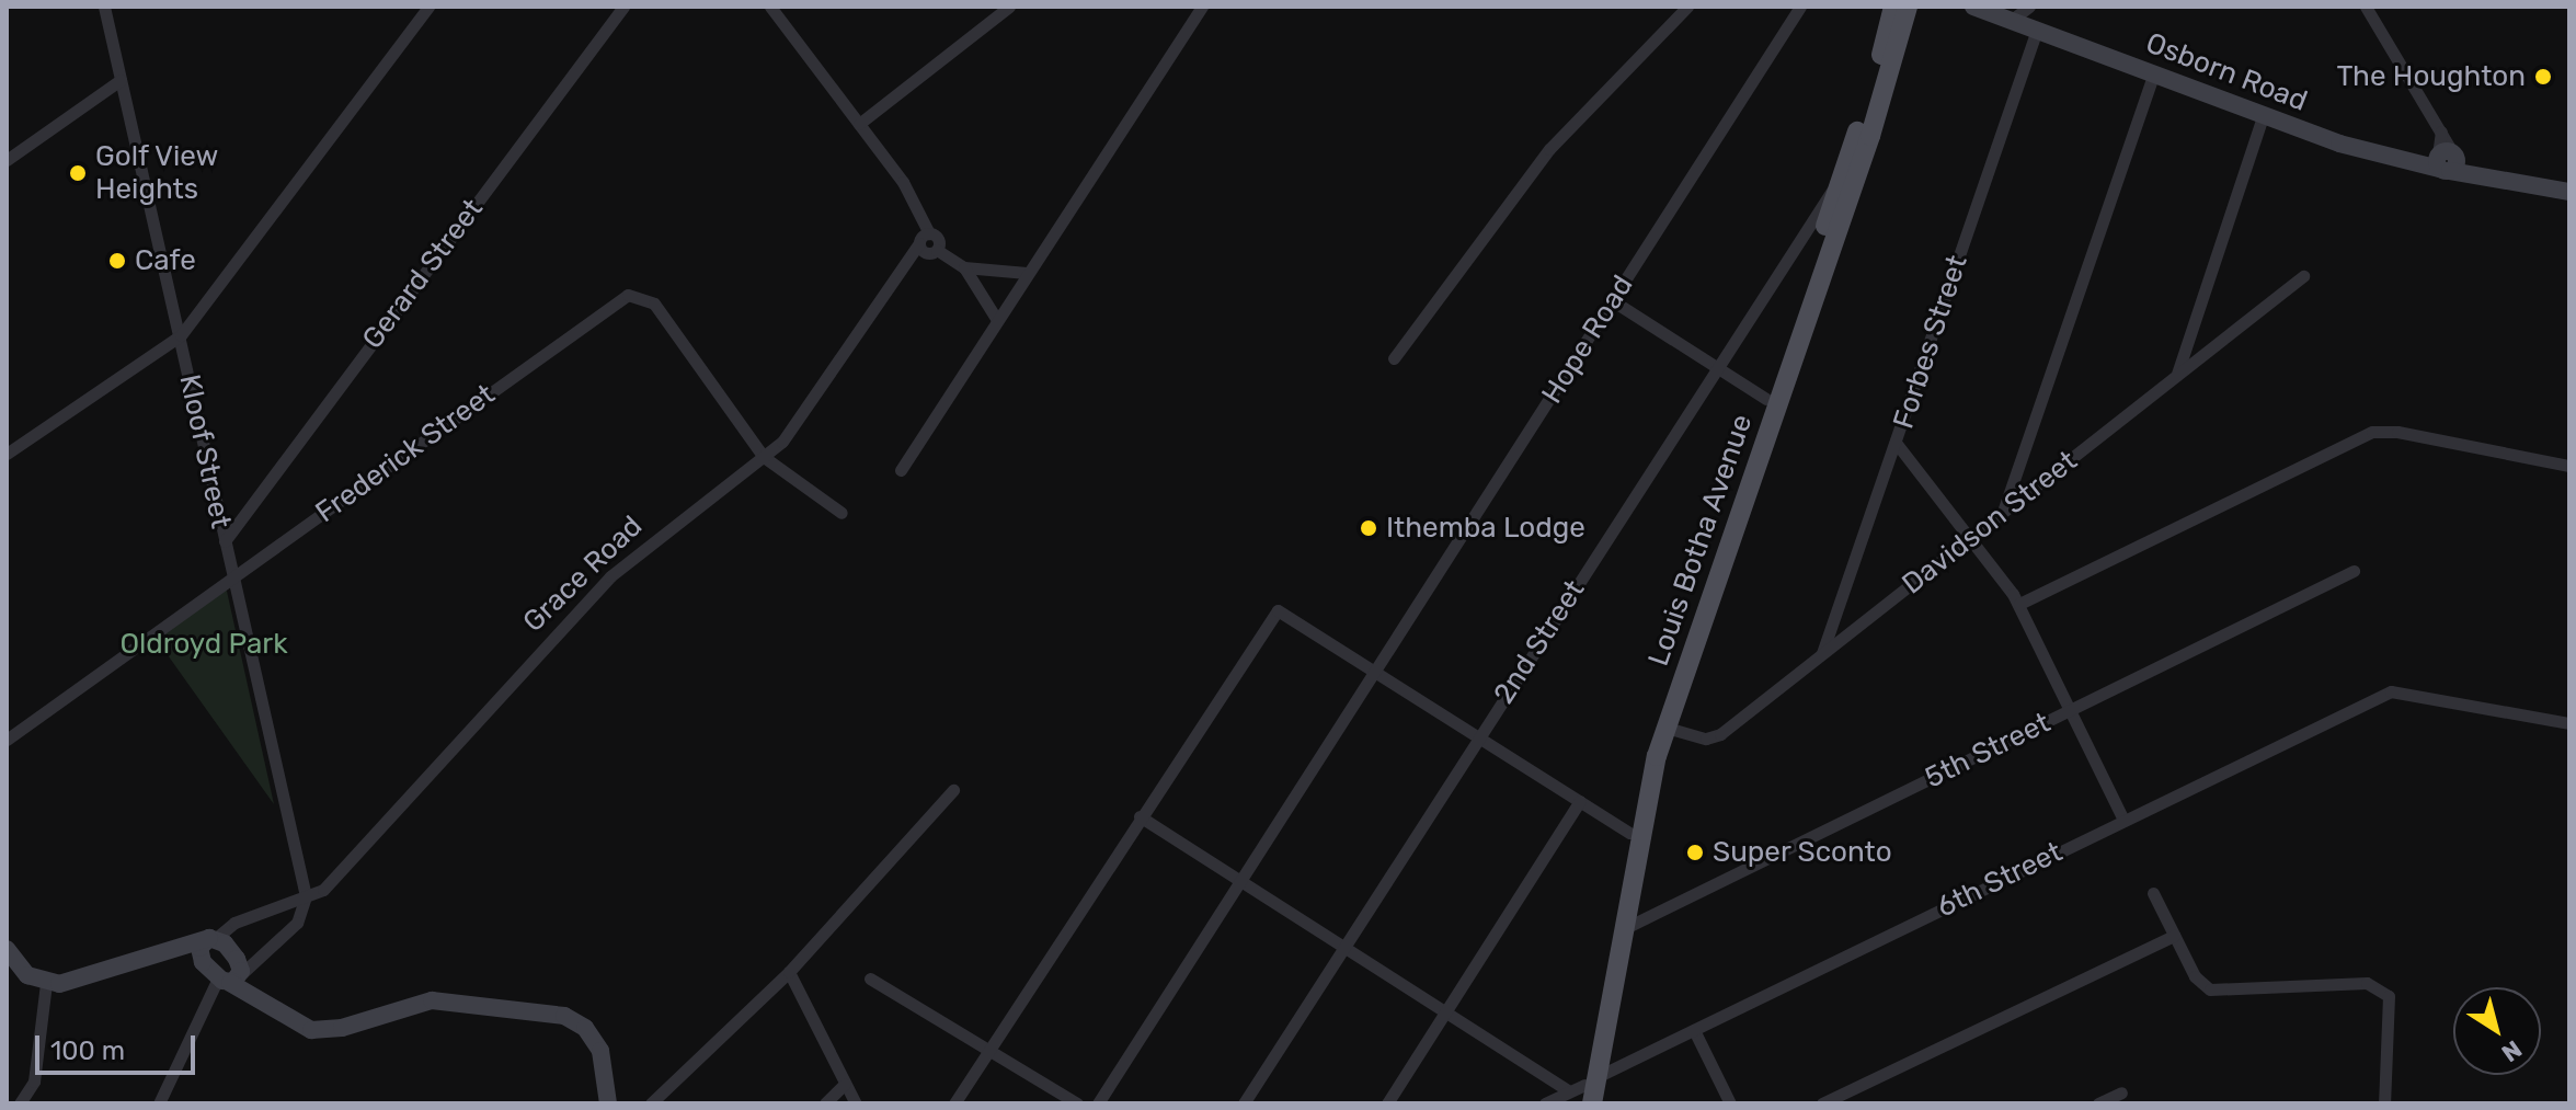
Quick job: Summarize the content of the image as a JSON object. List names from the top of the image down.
{
  "streets": {
    "main road": ["Osborn Road", "Louis Botha Avenue", "Grace Road"],
    "street": [
      "Gerard Street",
      "Hope Road",
      "Forbes Street",
      "Kloof Street",
      "Frederick Street",
      "Davidson Street",
      "2nd Street",
      "5th Street",
      "6th Street"
    ]
  },
  "crossings": [
    ["Osborn Road", "Forbes Street"],
    ["Gerard Street", "Kloof Street"],
    ["Forbes Street", "Davidson Street"],
    ["Kloof Street", "Frederick Street"],
    ["Kloof Street", "Grace Road"],
    ["Frederick Street", "Grace Road"],
    ["Davidson Street", "Louis Botha Avenue"],
    ["Louis Botha Avenue", "2nd Street"],
    ["Louis Botha Avenue", "5th Street"],
    ["Louis Botha Avenue", "6th Street"]
  ],
  "parks": ["Oldroyd Park"],
  "places": [
    "The Houghton",
    "Golf View Heights",
    "Cafe",
    "Ithemba Lodge",
    "Super Sconto"
  ],
  "scale_bar": "100 m",
  "north": "bottom right"
}
